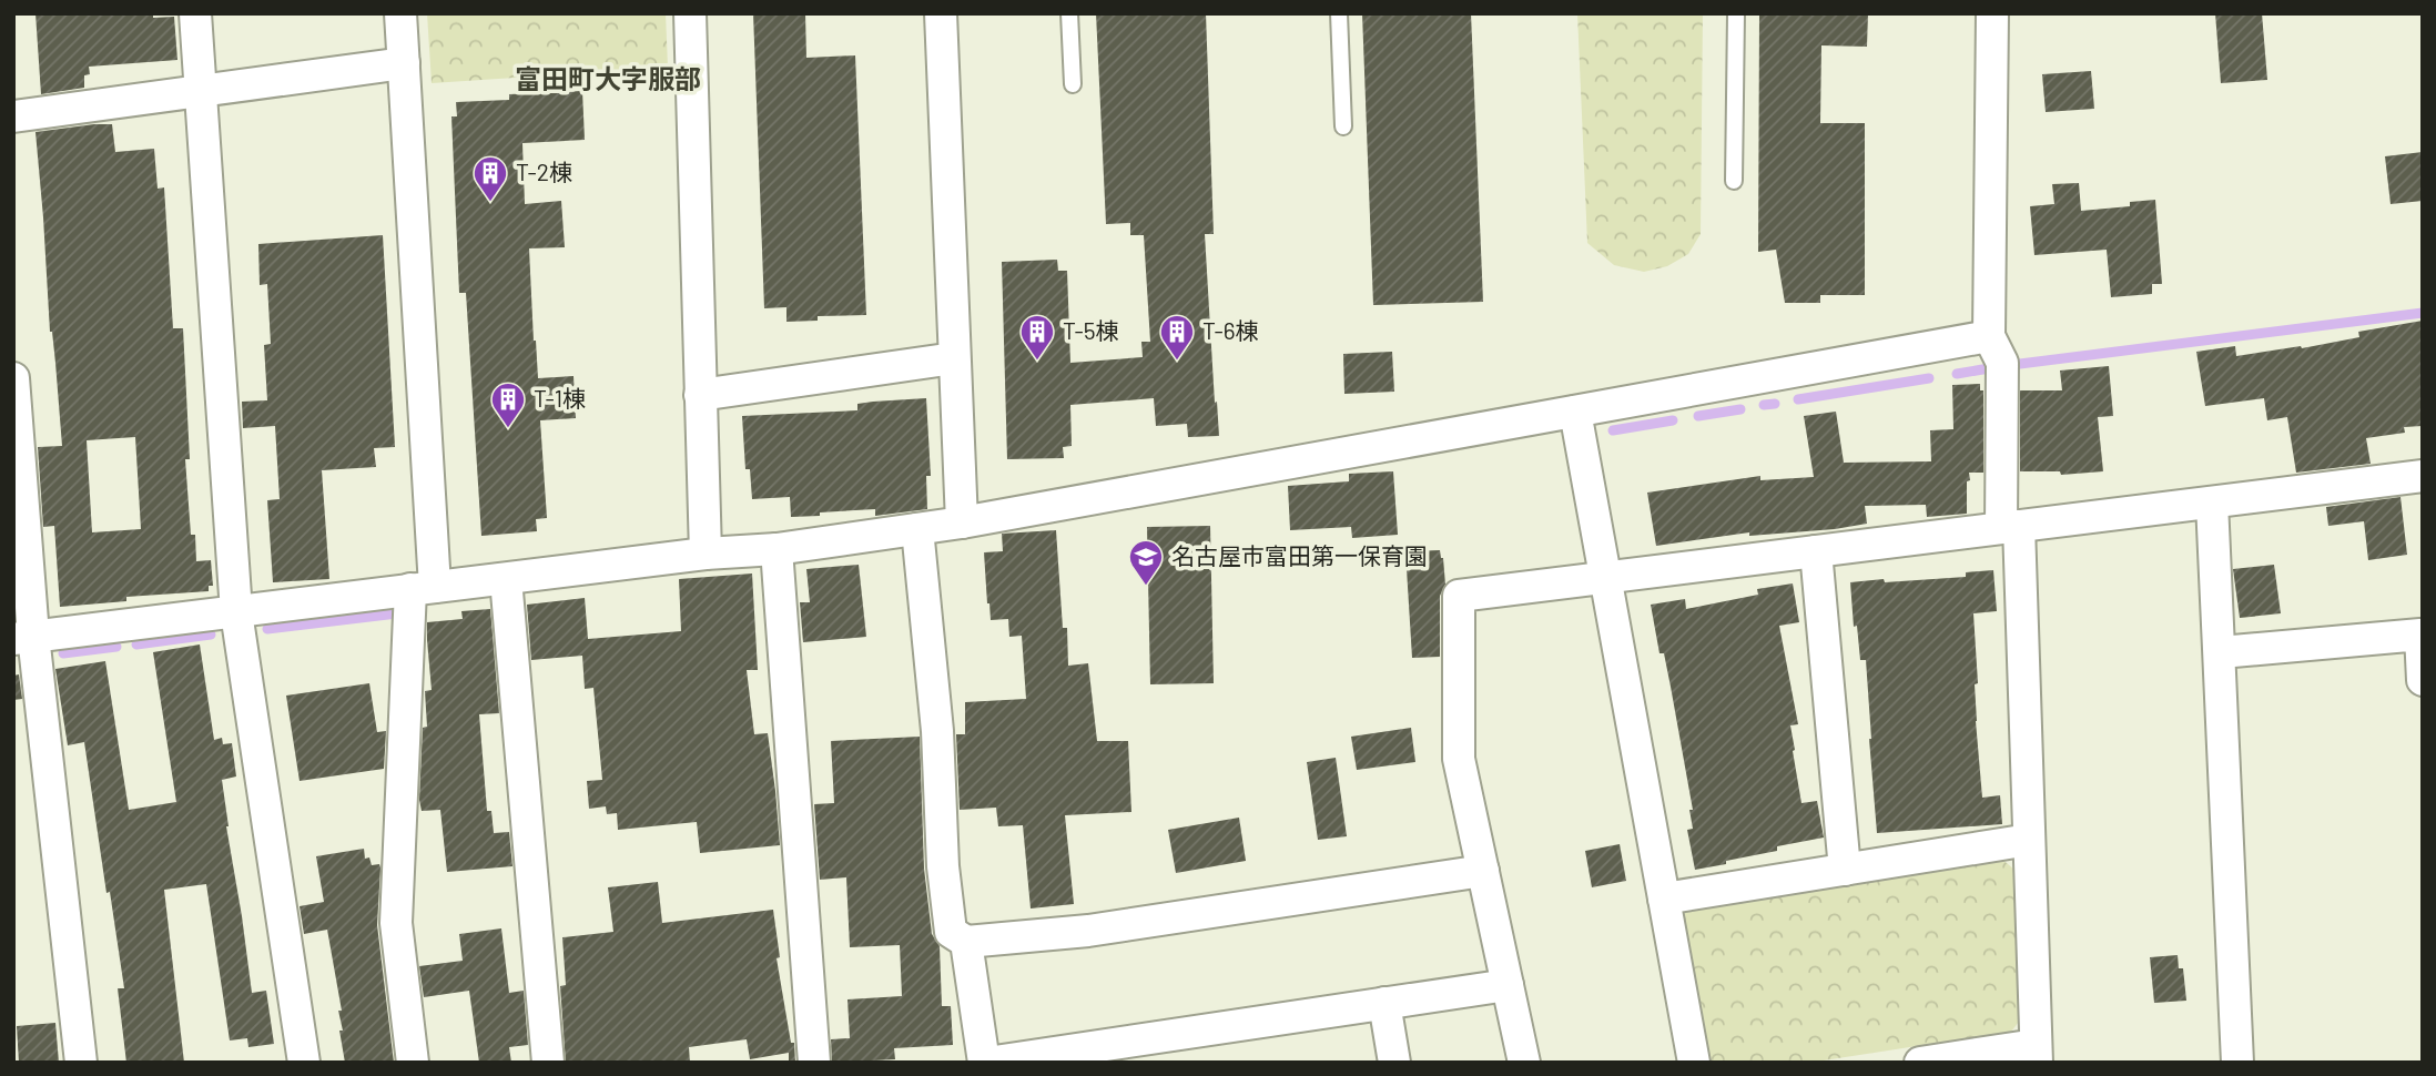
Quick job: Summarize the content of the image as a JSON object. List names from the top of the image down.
{
  "districts": ["富田町大字服部"],
  "places": {
    "building": [
      "T-2棟",
      "T-5棟",
      "T-6棟",
      "T-1棟"
    ],
    "school or university": ["名古屋市富田第一保育園"]
  }
}
